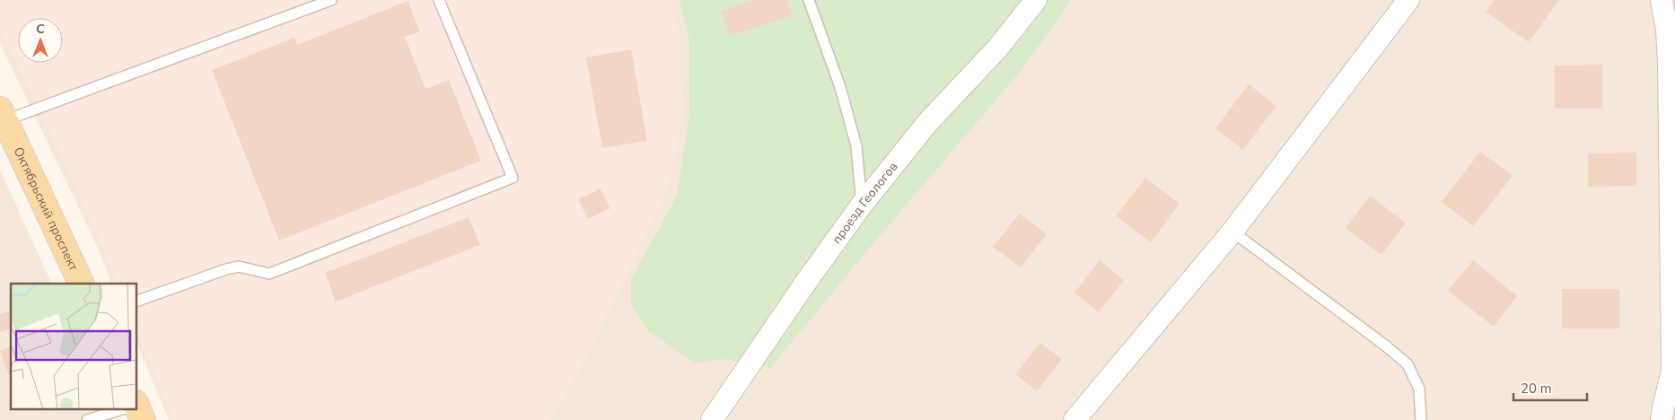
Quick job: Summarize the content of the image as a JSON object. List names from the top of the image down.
{
  "streets": {
    "main road": ["Октябрьский проспект"],
    "street": ["проезд Геологов"]
  },
  "scale_bar": "20 m",
  "north": "top"
}
